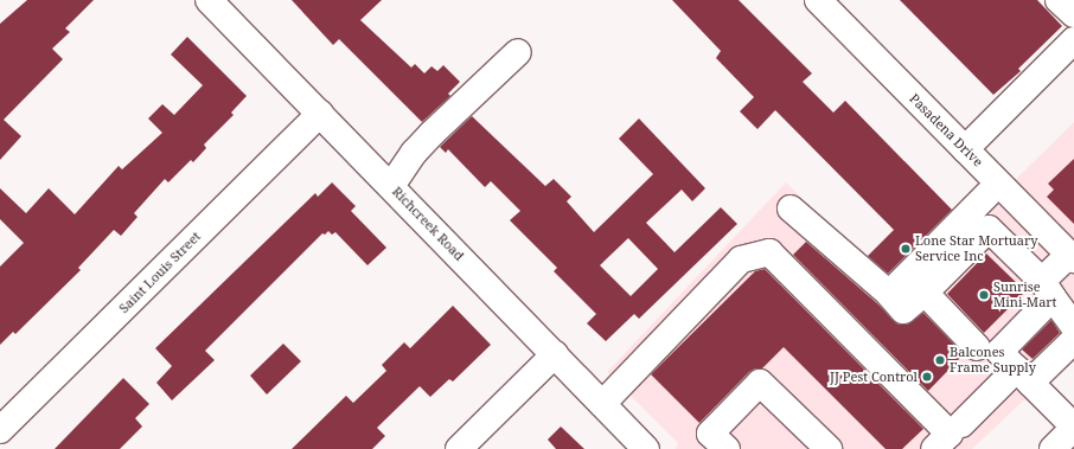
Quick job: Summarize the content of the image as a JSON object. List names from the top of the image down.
{
  "streets": {
    "street": ["Pasadena Drive", "Richcreek Road", "Saint Louis Street"]
  },
  "crossings": [
    ["Richcreek Road", "Saint Louis Street"]
  ],
  "places": [
    "Lone Star Mortuary Service Inc",
    "Sunrise Mini-Mart",
    "Balcones Frame Supply",
    "JJ Pest Control"
  ]
}
